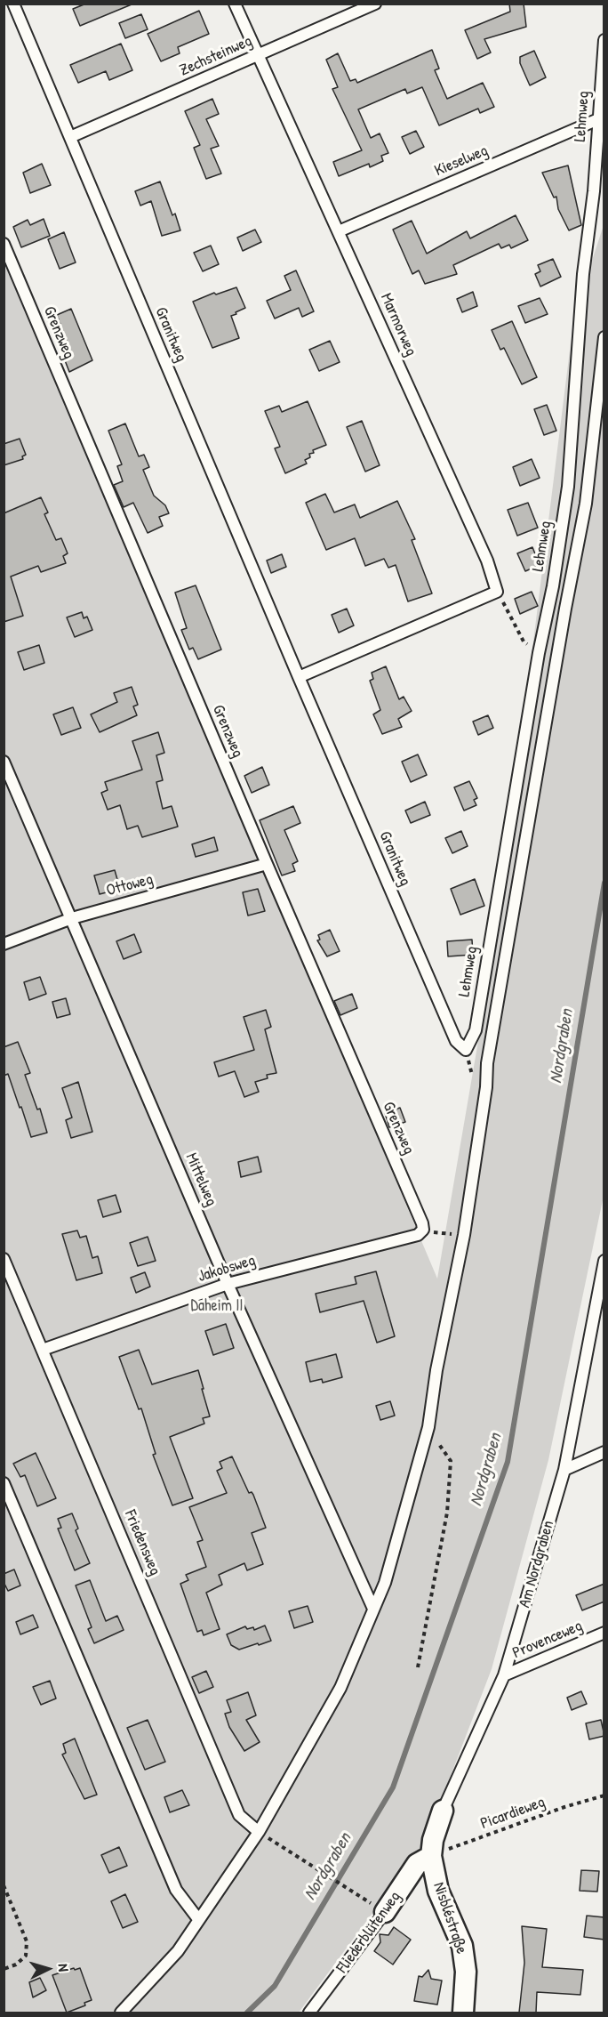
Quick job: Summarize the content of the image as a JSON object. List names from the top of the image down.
{
  "streets": {
    "street": ["Am Nordgraben", "Nisbléstraße", "Fliederblütenweg"],
    "lane": [
      "Zechsteinweg",
      "Lehmweg",
      "Kieselweg",
      "Marmorweg",
      "Grenzweg",
      "Granitweg",
      "Ottoweg",
      "Mittelweg",
      "Jakobsweg",
      "Friedensweg",
      "Provenceweg"
    ],
    "path": ["Picardieweg"]
  },
  "crossings": [
    ["Zechsteinweg", "Marmorweg"],
    ["Zechsteinweg", "Granitweg"],
    ["Lehmweg", "Kieselweg"],
    ["Lehmweg", "Granitweg"],
    ["Kieselweg", "Marmorweg"],
    ["Grenzweg", "Ottoweg"],
    ["Grenzweg", "Jakobsweg"],
    ["Ottoweg", "Mittelweg"],
    ["Mittelweg", "Jakobsweg"],
    ["Jakobsweg", "Friedensweg"],
    ["Am Nordgraben", "Provenceweg"],
    ["Am Nordgraben", "Picardieweg"],
    ["Am Nordgraben", "Nisbléstraße"],
    ["Am Nordgraben", "Fliederblütenweg"],
    ["Picardieweg", "Nisbléstraße"],
    ["Picardieweg", "Fliederblütenweg"],
    ["Nisbléstraße", "Fliederblütenweg"]
  ],
  "water": ["Nordgraben"],
  "parks": ["Daheim II"],
  "north": "right"
}
